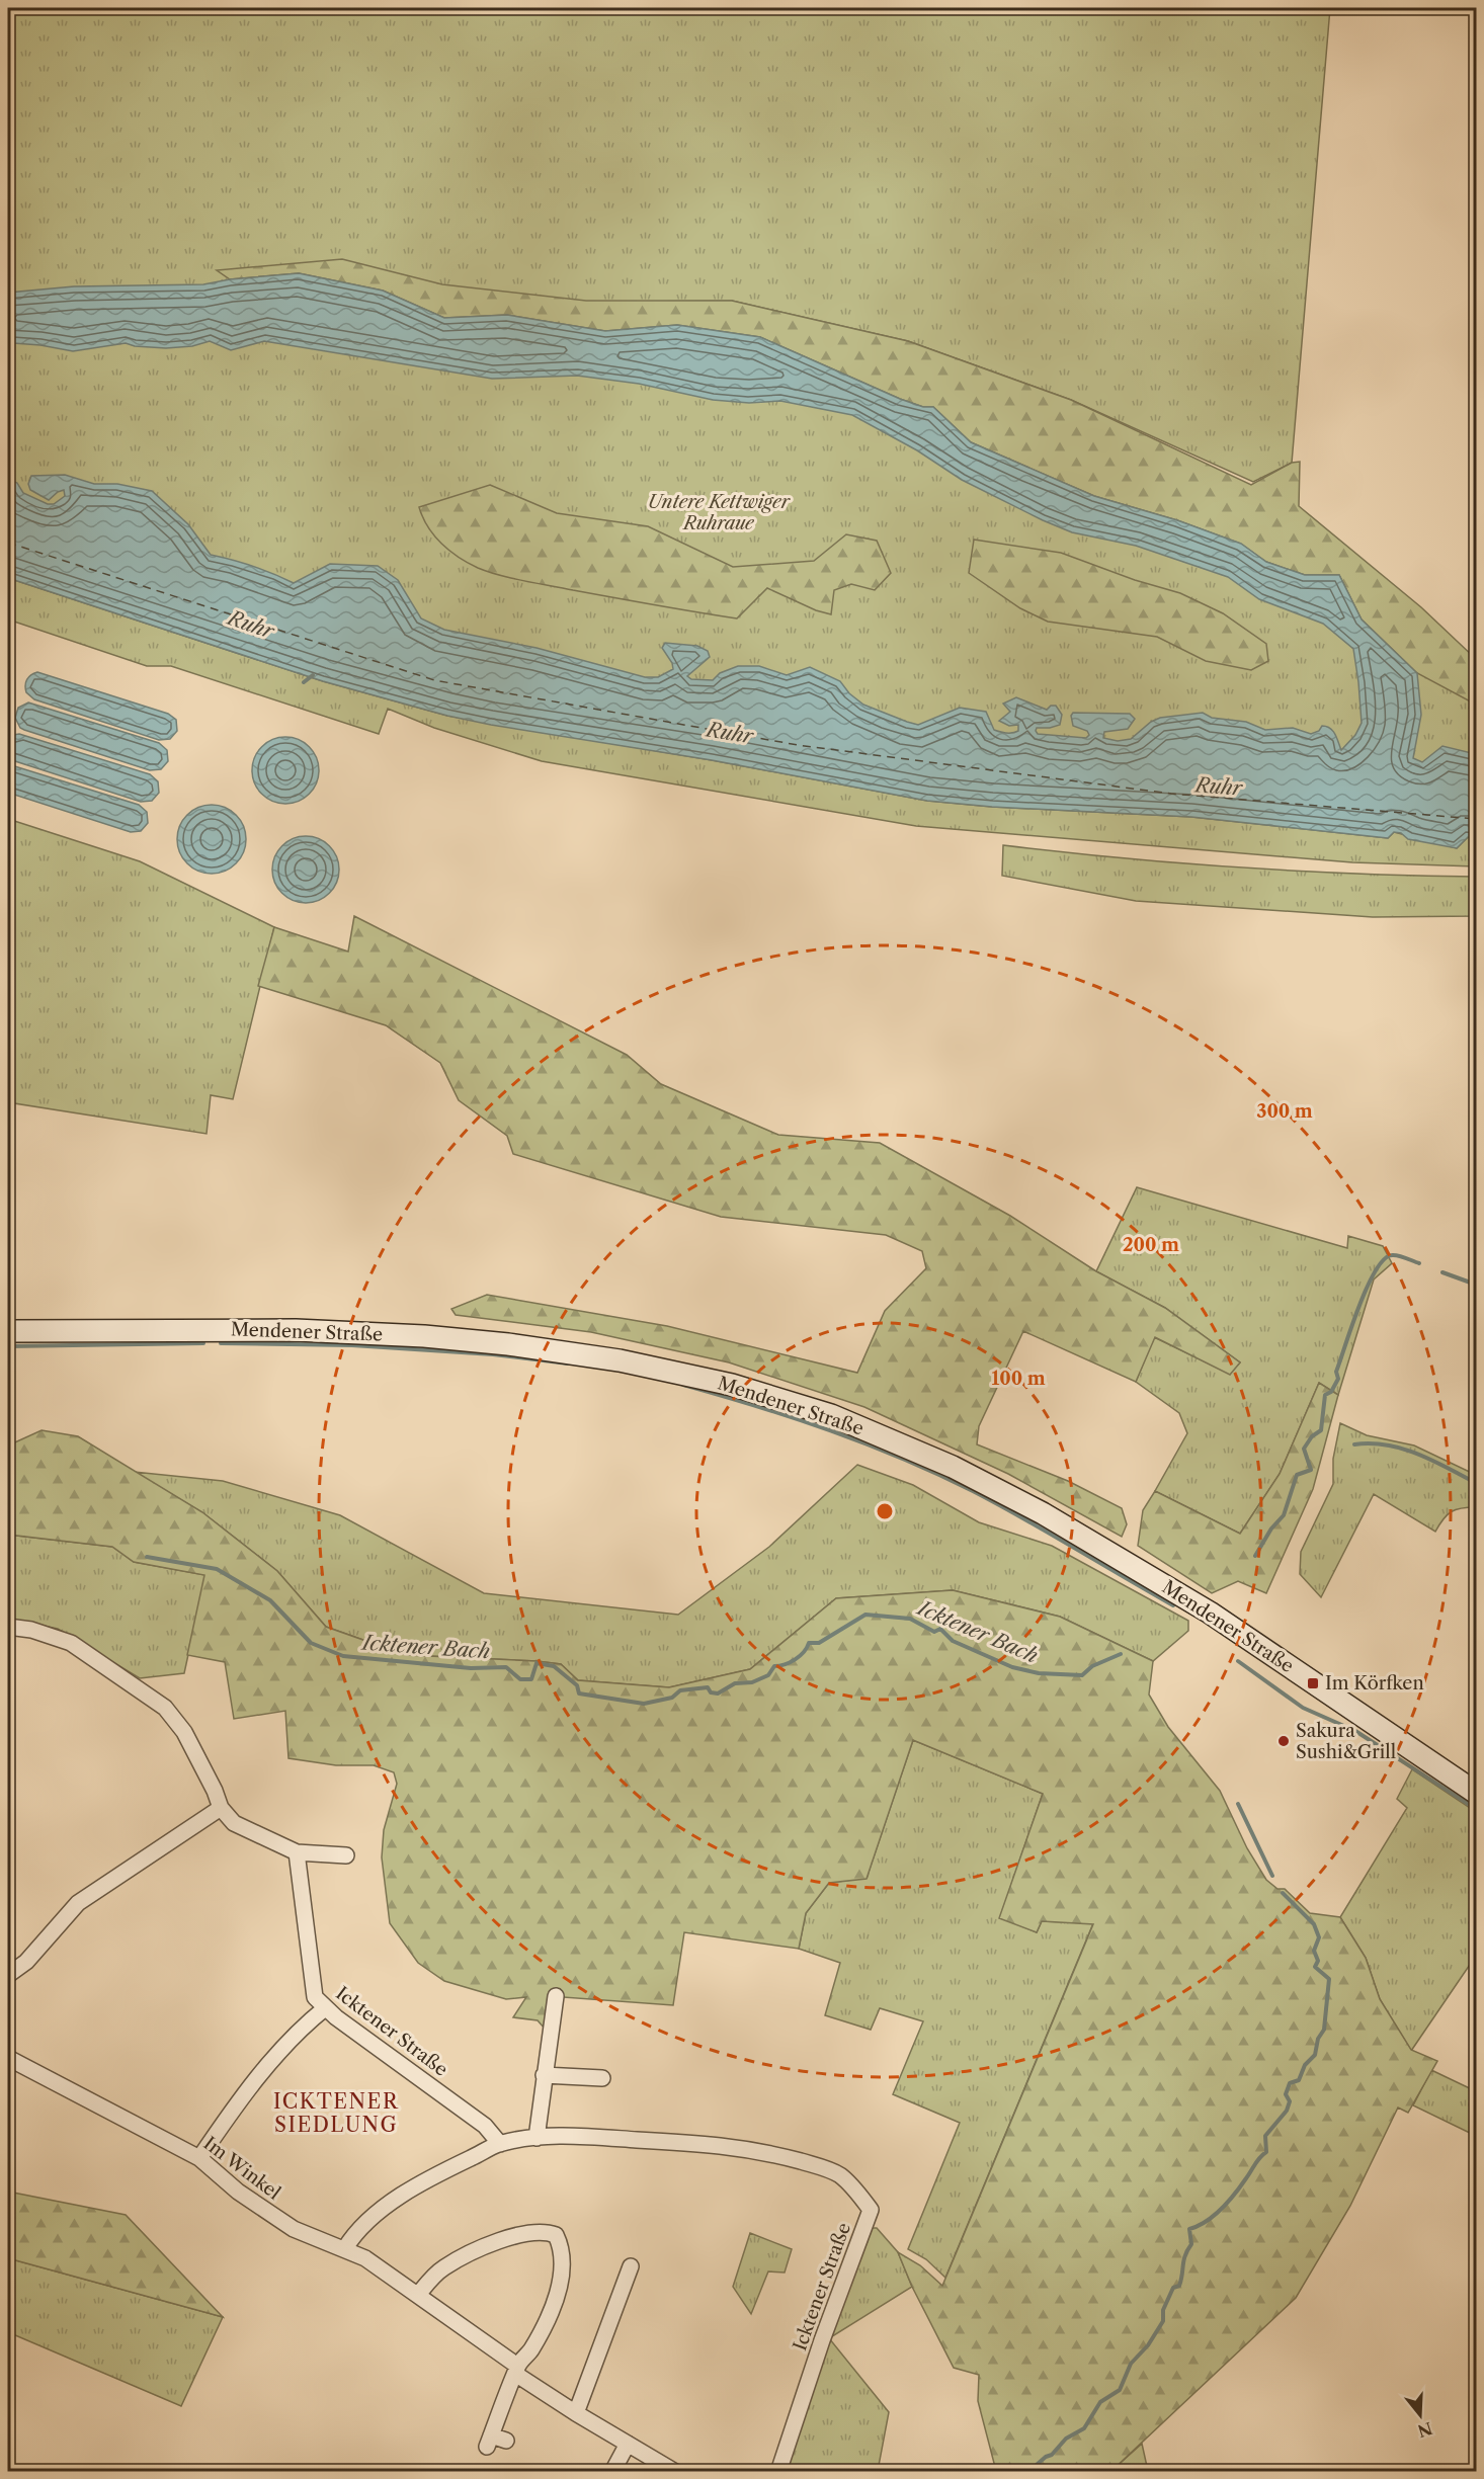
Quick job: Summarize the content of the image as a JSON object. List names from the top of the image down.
{
  "streets": {
    "main road": ["Mendener Straße"],
    "street": ["Icktener Straße", "Im Winkel"]
  },
  "districts": ["ICKTENER SIEDLUNG"],
  "water": ["Ruhr", "Icktener Bach"],
  "parks": ["Untere Kettwiger Ruhraue"],
  "places": {
    "transit": ["Im Körfken"],
    "other": ["Sakura Sushi&Grill"]
  },
  "north": "bottom",
  "rings": ["300 m", "200 m", "100 m"]
}
